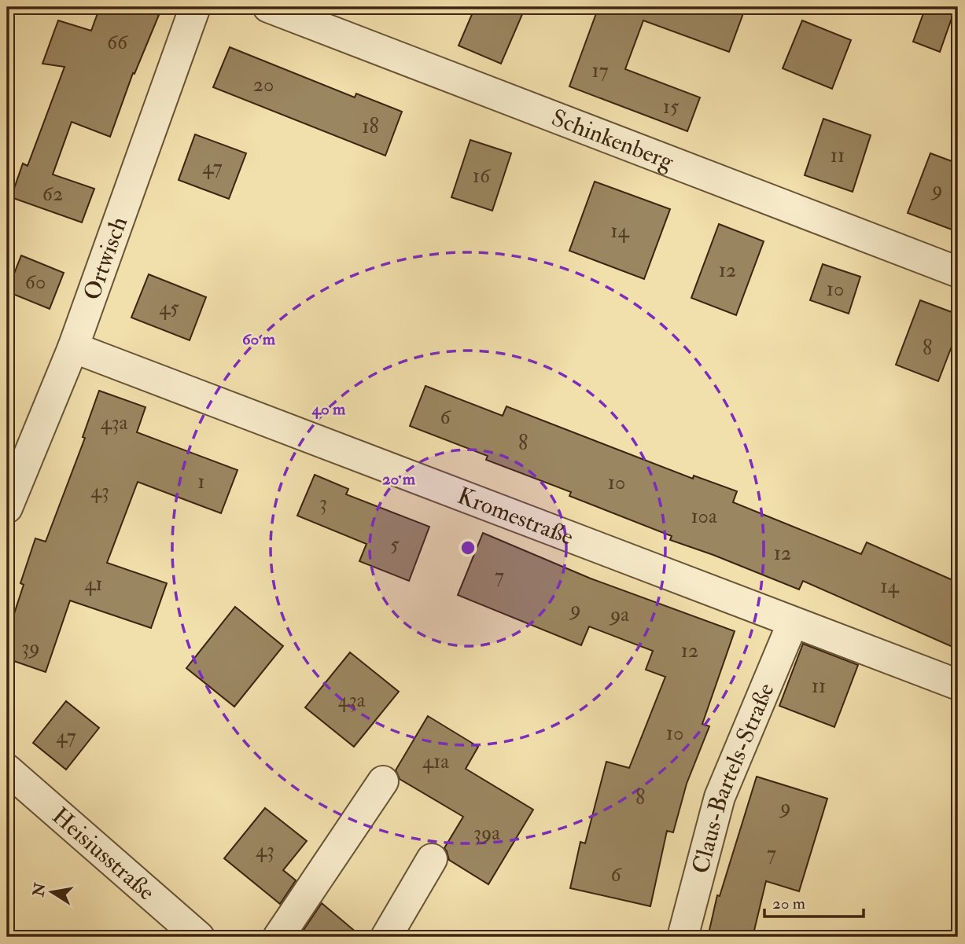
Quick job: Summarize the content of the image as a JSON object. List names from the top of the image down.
{
  "streets": {
    "street": [
      "Schinkenberg",
      "Ortwisch",
      "Kromestraße",
      "Claus-Bartels-Straße",
      "Heisiusstraße"
    ]
  },
  "crossings": [
    ["Ortwisch", "Kromestraße"],
    ["Kromestraße", "Claus-Bartels-Straße"]
  ],
  "house_numbers": [
    "66",
    "17",
    "20",
    "15",
    "18",
    "11",
    "47",
    "16",
    "9",
    "62",
    "14",
    "12",
    "60",
    "10",
    "45",
    "8",
    "6",
    "43a",
    "8",
    "1",
    "10",
    "43",
    "3",
    "10a",
    "5",
    "12",
    "7",
    "41",
    "14",
    "9",
    "9a",
    "39",
    "12",
    "11",
    "43a",
    "10",
    "47",
    "41a",
    "8",
    "9",
    "39a",
    "43",
    "7",
    "6"
  ],
  "scale_bar": "20 m",
  "north": "left",
  "rings": ["60 m", "40 m", "20 m"]
}
